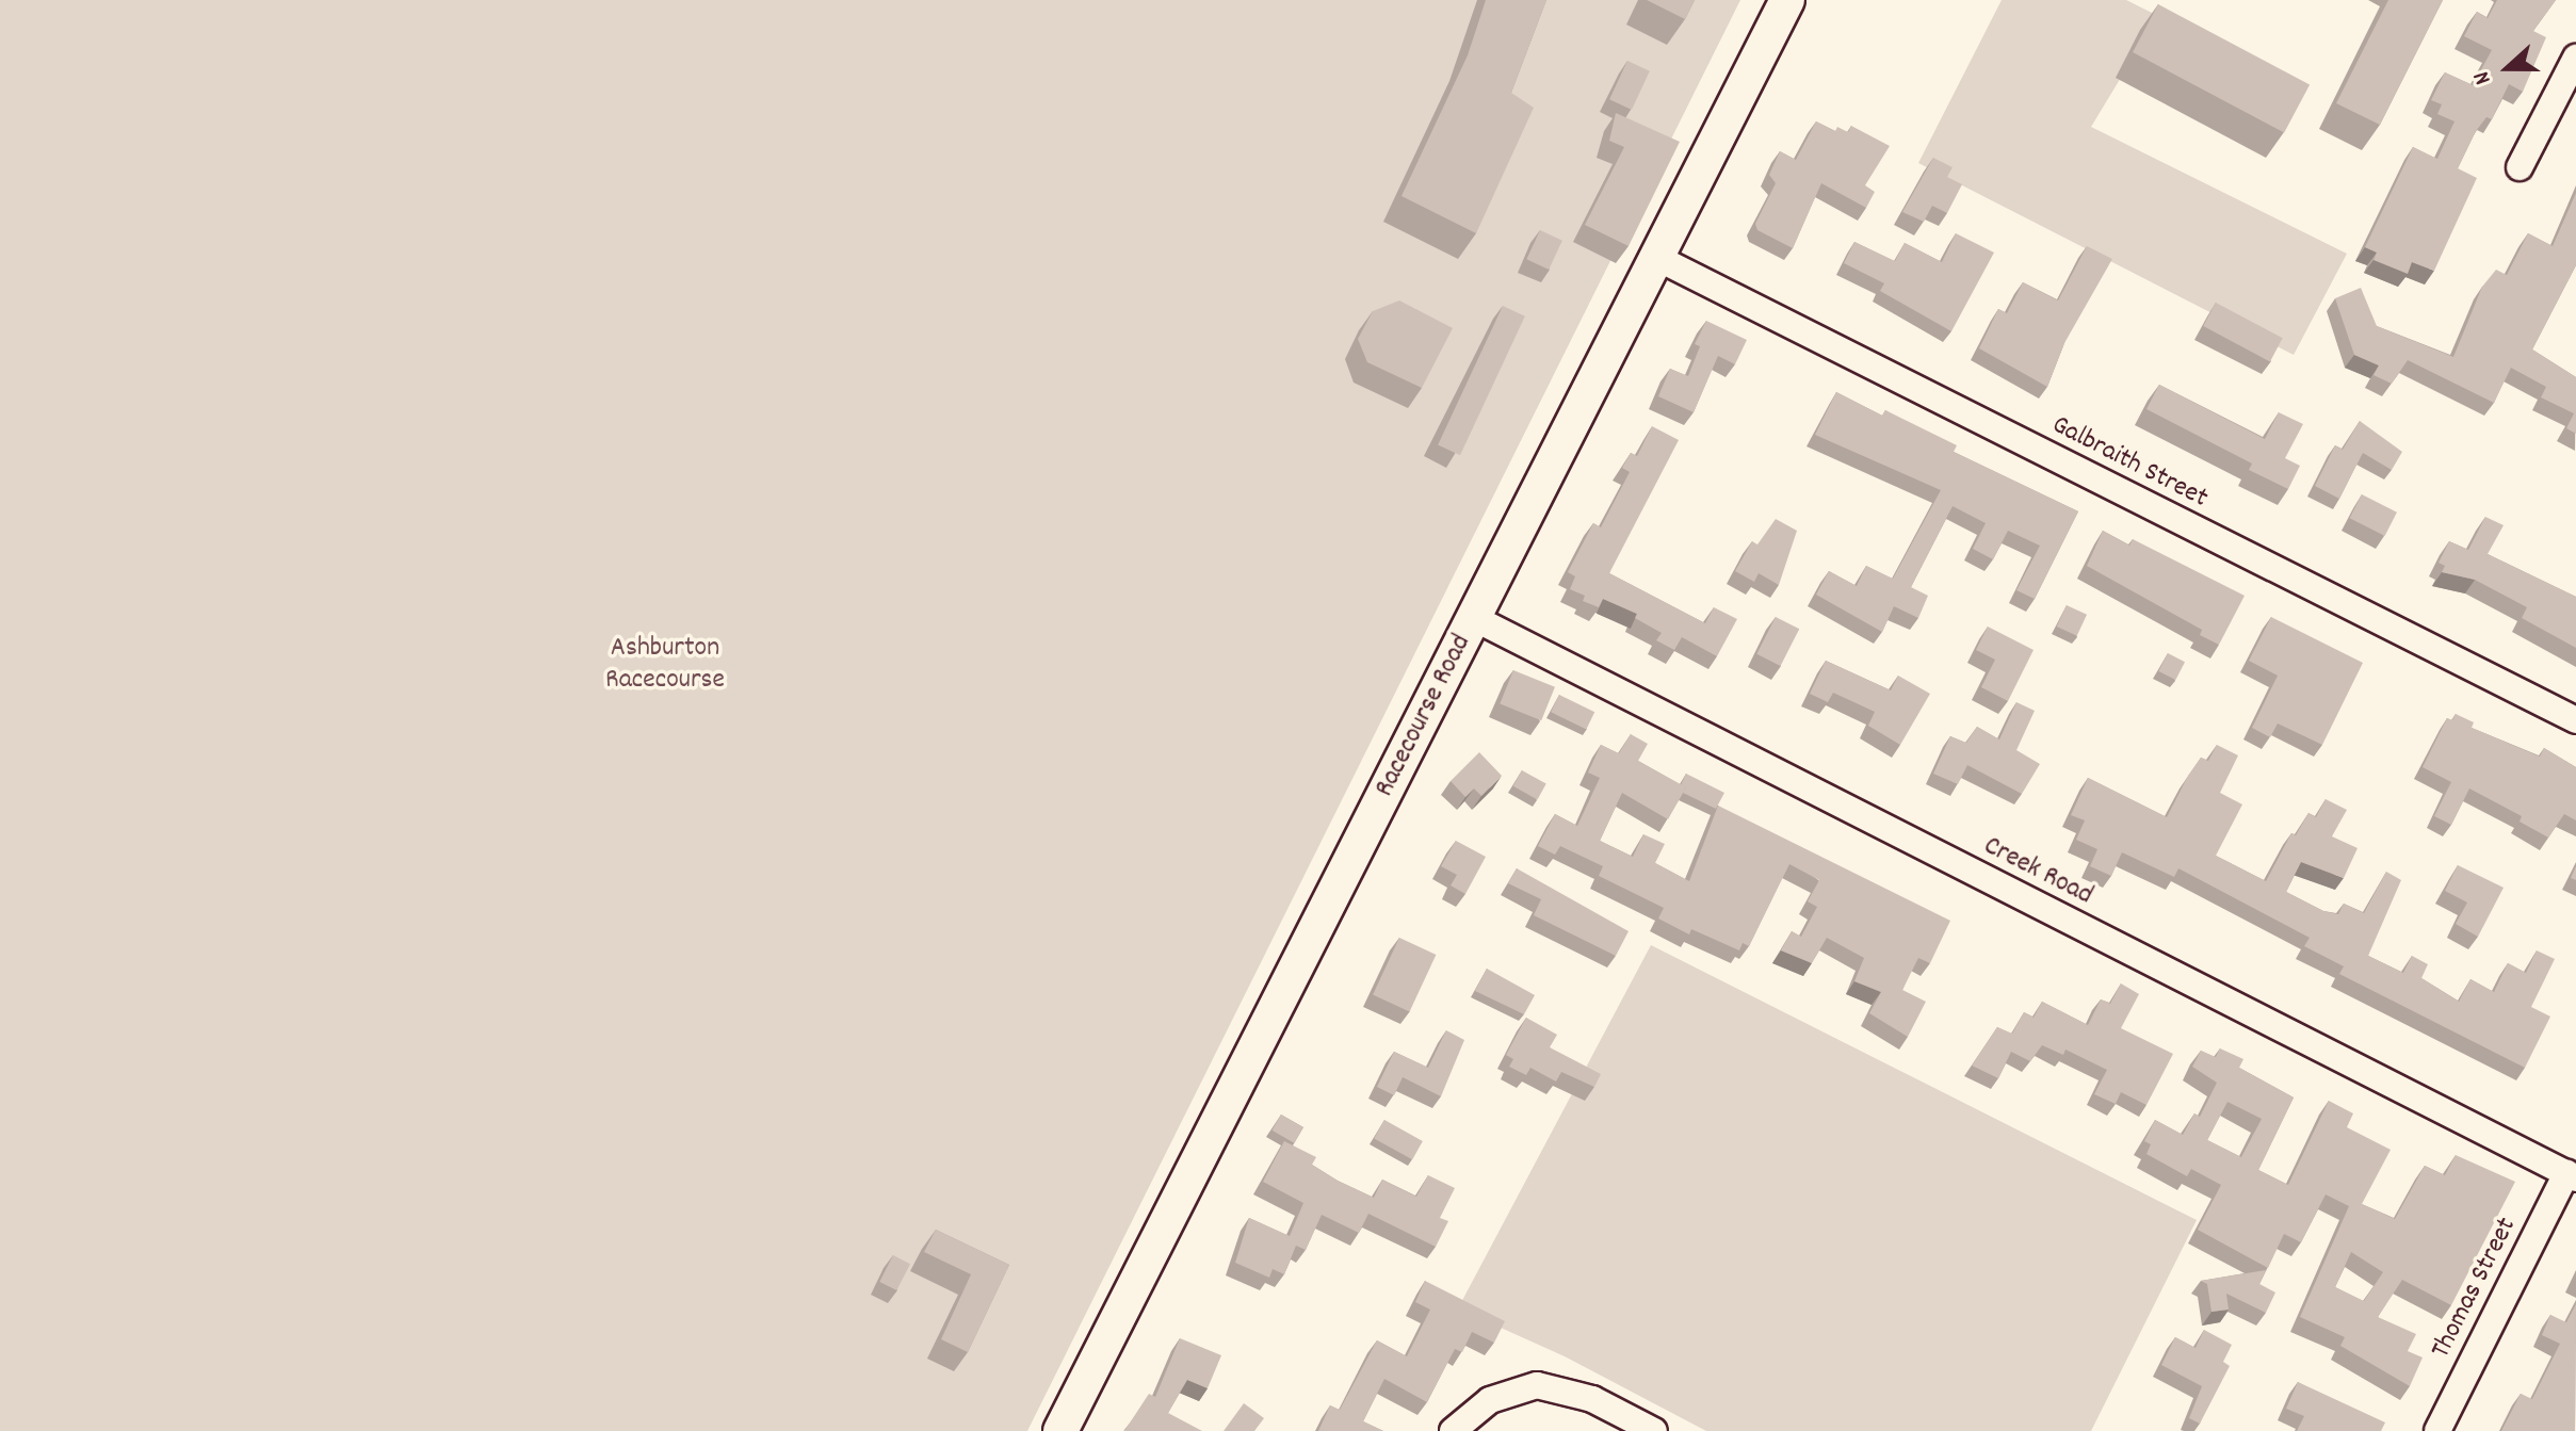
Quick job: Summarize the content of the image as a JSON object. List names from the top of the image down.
{
  "streets": {
    "street": [
      "Galbraith Street",
      "Racecourse Road",
      "Creek Road",
      "Thomas Street"
    ]
  },
  "crossings": [
    ["Galbraith Street", "Racecourse Road"],
    ["Racecourse Road", "Creek Road"],
    ["Creek Road", "Thomas Street"]
  ],
  "parks": ["Ashburton Racecourse"],
  "north": "left"
}
